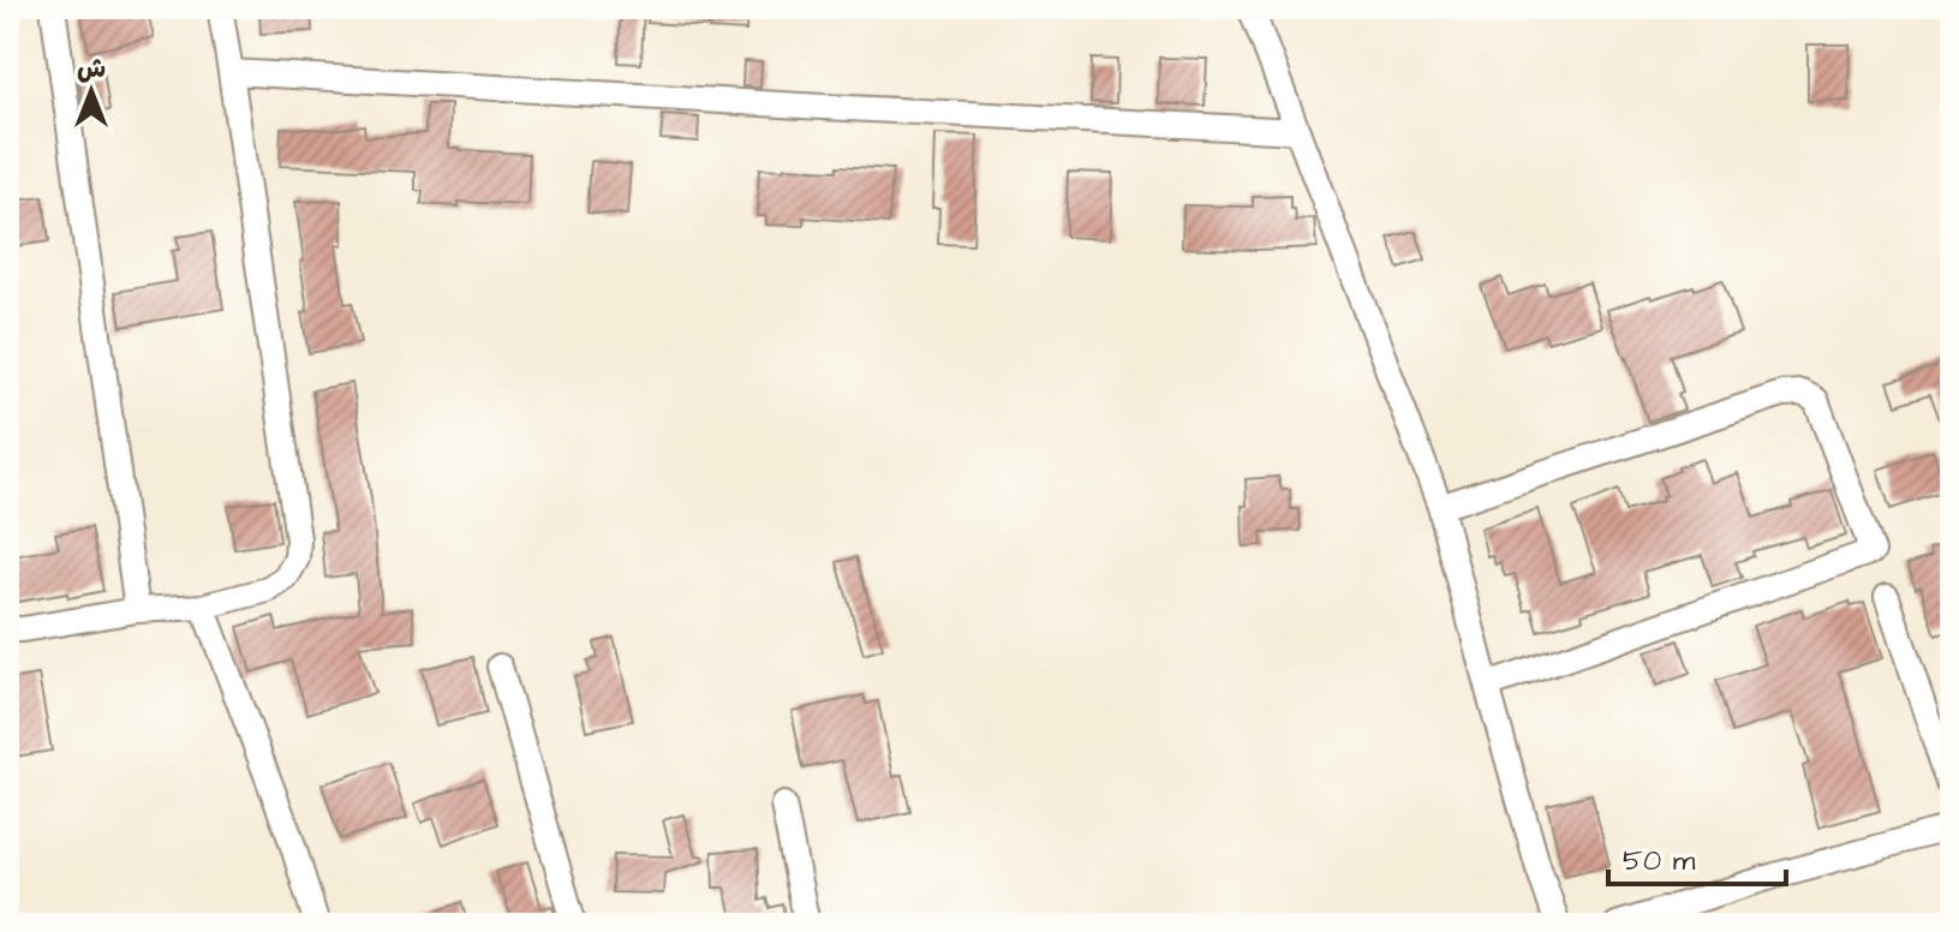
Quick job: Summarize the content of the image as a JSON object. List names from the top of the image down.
{
  "scale_bar": "50 m",
  "north": "top"
}
